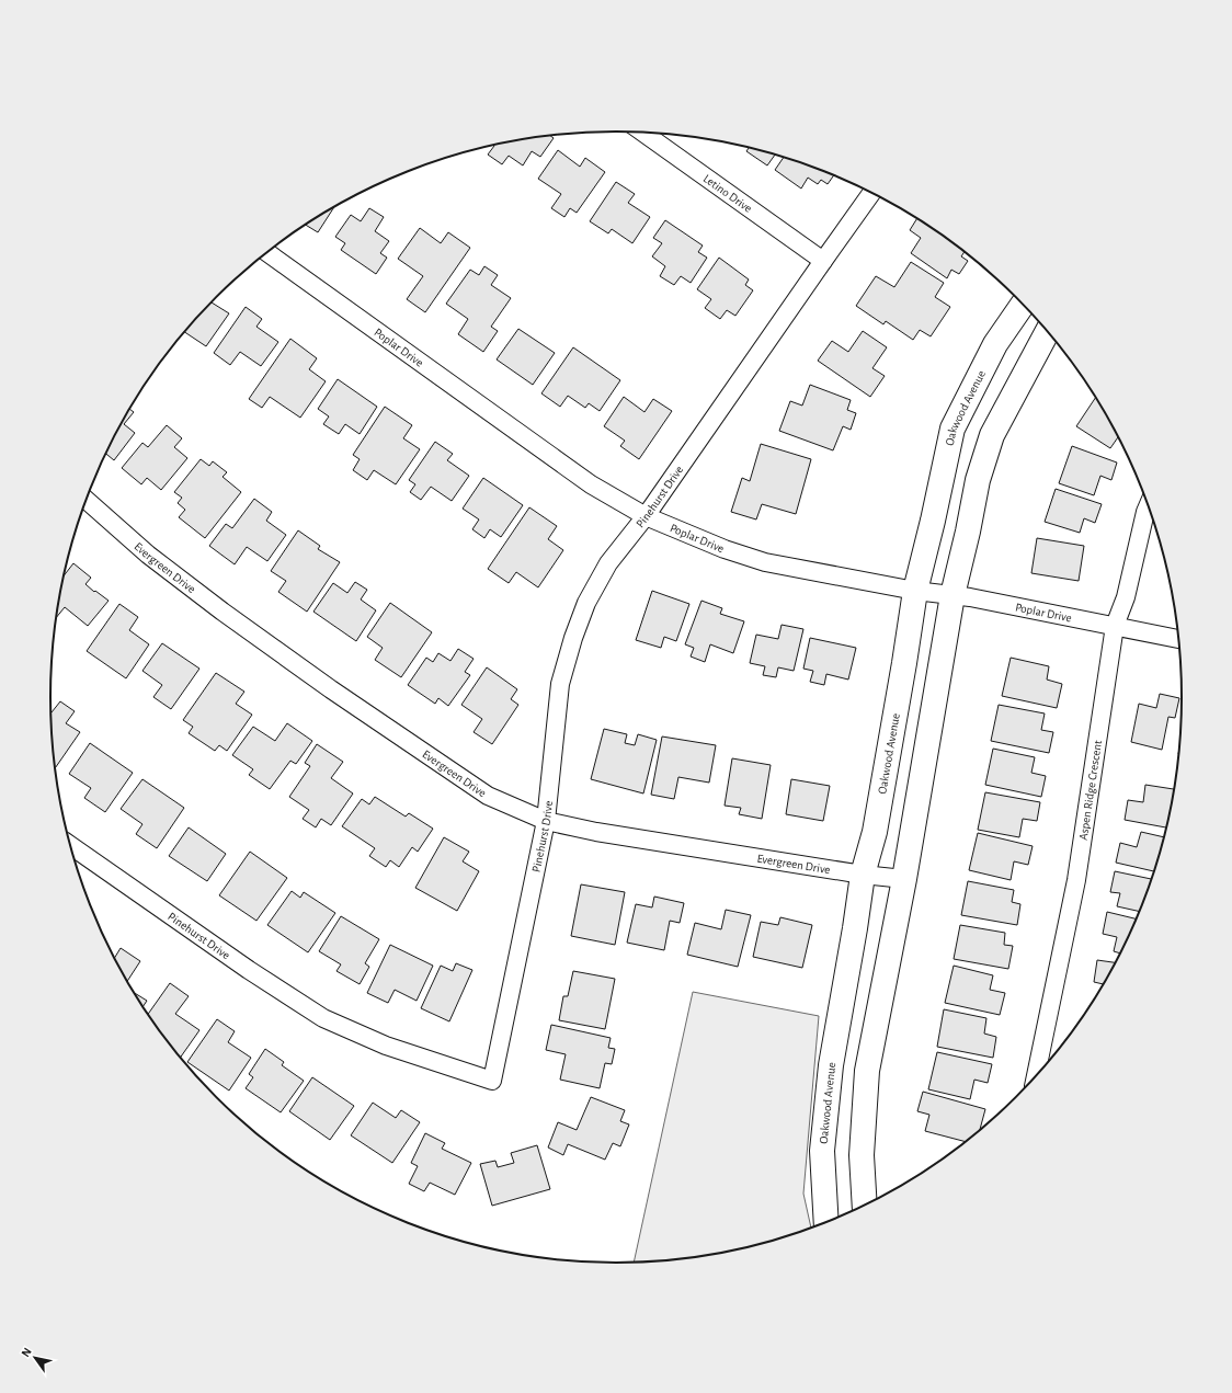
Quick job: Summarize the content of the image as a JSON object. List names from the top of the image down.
{
  "streets": {
    "street": [
      "Letino Drive",
      "Poplar Drive",
      "Oakwood Avenue",
      "Pinehurst Drive",
      "Evergreen Drive",
      "Aspen Ridge Crescent"
    ]
  },
  "crossings": [
    ["Letino Drive", "Pinehurst Drive"],
    ["Poplar Drive", "Oakwood Avenue"],
    ["Poplar Drive", "Pinehurst Drive"],
    ["Poplar Drive", "Aspen Ridge Crescent"],
    ["Oakwood Avenue", "Evergreen Drive"],
    ["Pinehurst Drive", "Evergreen Drive"]
  ],
  "north": "top left"
}
